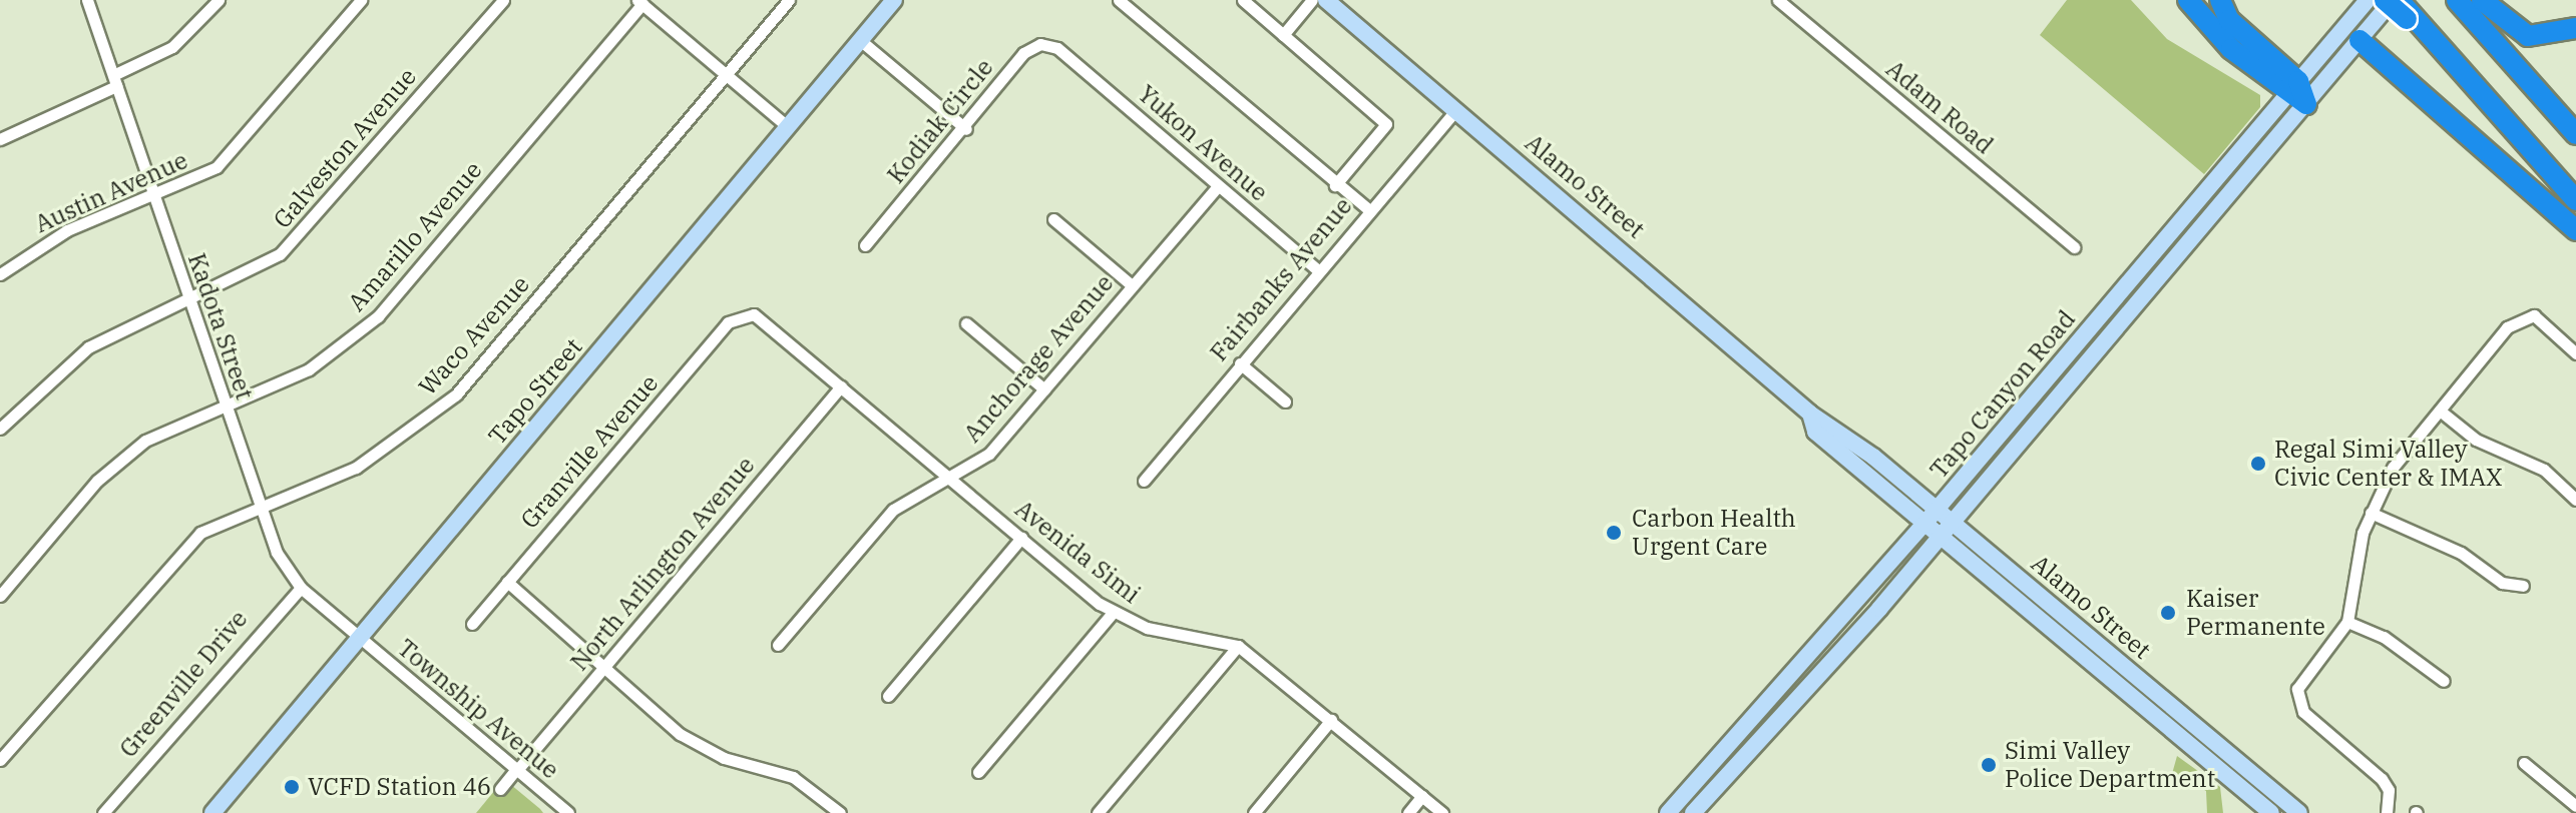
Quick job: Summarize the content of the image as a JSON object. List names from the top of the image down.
{
  "streets": {
    "main road": ["Alamo Street", "Tapo Street", "Tapo Canyon Road"],
    "street": [
      "Adam Road",
      "Kodiak Circle",
      "Yukon Avenue",
      "Galveston Avenue",
      "Austin Avenue",
      "Amarillo Avenue",
      "Fairbanks Avenue",
      "Kadota Street",
      "Waco Avenue",
      "Anchorage Avenue",
      "Granville Avenue",
      "Avenida Simi",
      "North Arlington Avenue",
      "Greenville Drive",
      "Township Avenue"
    ]
  },
  "crossings": [
    ["Kodiak Circle", "Yukon Avenue"],
    ["Yukon Avenue", "Fairbanks Avenue"],
    ["Yukon Avenue", "Anchorage Avenue"],
    ["Galveston Avenue", "Kadota Street"],
    ["Alamo Street", "Fairbanks Avenue"],
    ["Alamo Street", "Tapo Canyon Road"],
    ["Austin Avenue", "Kadota Street"],
    ["Amarillo Avenue", "Kadota Street"],
    ["Kadota Street", "Waco Avenue"],
    ["Kadota Street", "Tapo Street"],
    ["Kadota Street", "Greenville Drive"],
    ["Kadota Street", "Township Avenue"],
    ["Anchorage Avenue", "Avenida Simi"],
    ["Tapo Street", "Township Avenue"],
    ["Granville Avenue", "Avenida Simi"],
    ["Avenida Simi", "North Arlington Avenue"],
    ["North Arlington Avenue", "Township Avenue"]
  ],
  "places": [
    "Regal Simi Valley Civic Center & IMAX",
    "Carbon Health Urgent Care",
    "Kaiser Permanente",
    "Simi Valley Police Department",
    "VCFD Station 46"
  ]
}
